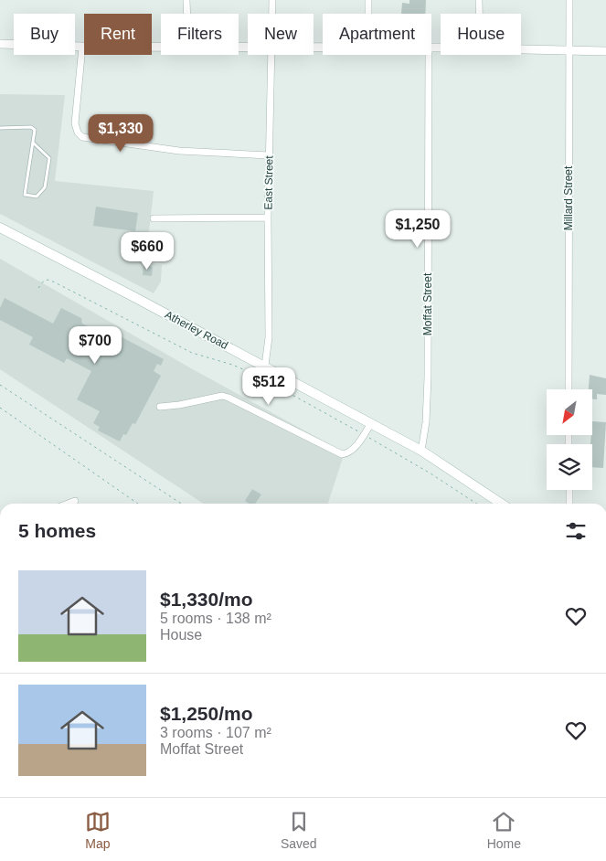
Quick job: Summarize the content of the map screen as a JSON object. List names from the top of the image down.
{
  "streets": {
    "main road": ["Atherley Road"],
    "street": ["East Street", "Millard Street", "Moffat Street"]
  },
  "crossings": [
    ["East Street", "Atherley Road"],
    ["Moffat Street", "Atherley Road"]
  ],
  "north": "bottom left",
  "page": {
    "chip": [
      "Buy",
      "Rent",
      "Filters",
      "New",
      "Apartment",
      "House"
    ],
    "price": [
      "$1,330",
      "$1,250",
      "$660",
      "$700",
      "$512"
    ],
    "heading": "5 homes",
    "list": [
      {
        "name": "$1,330/mo",
        "note": "5 rooms · 138 m² · House"
      },
      {
        "name": "$1,250/mo",
        "note": "3 rooms · 107 m² · Moffat Street"
      }
    ],
    "tabs": ["Map", "Saved", "Home"]
  }
}
